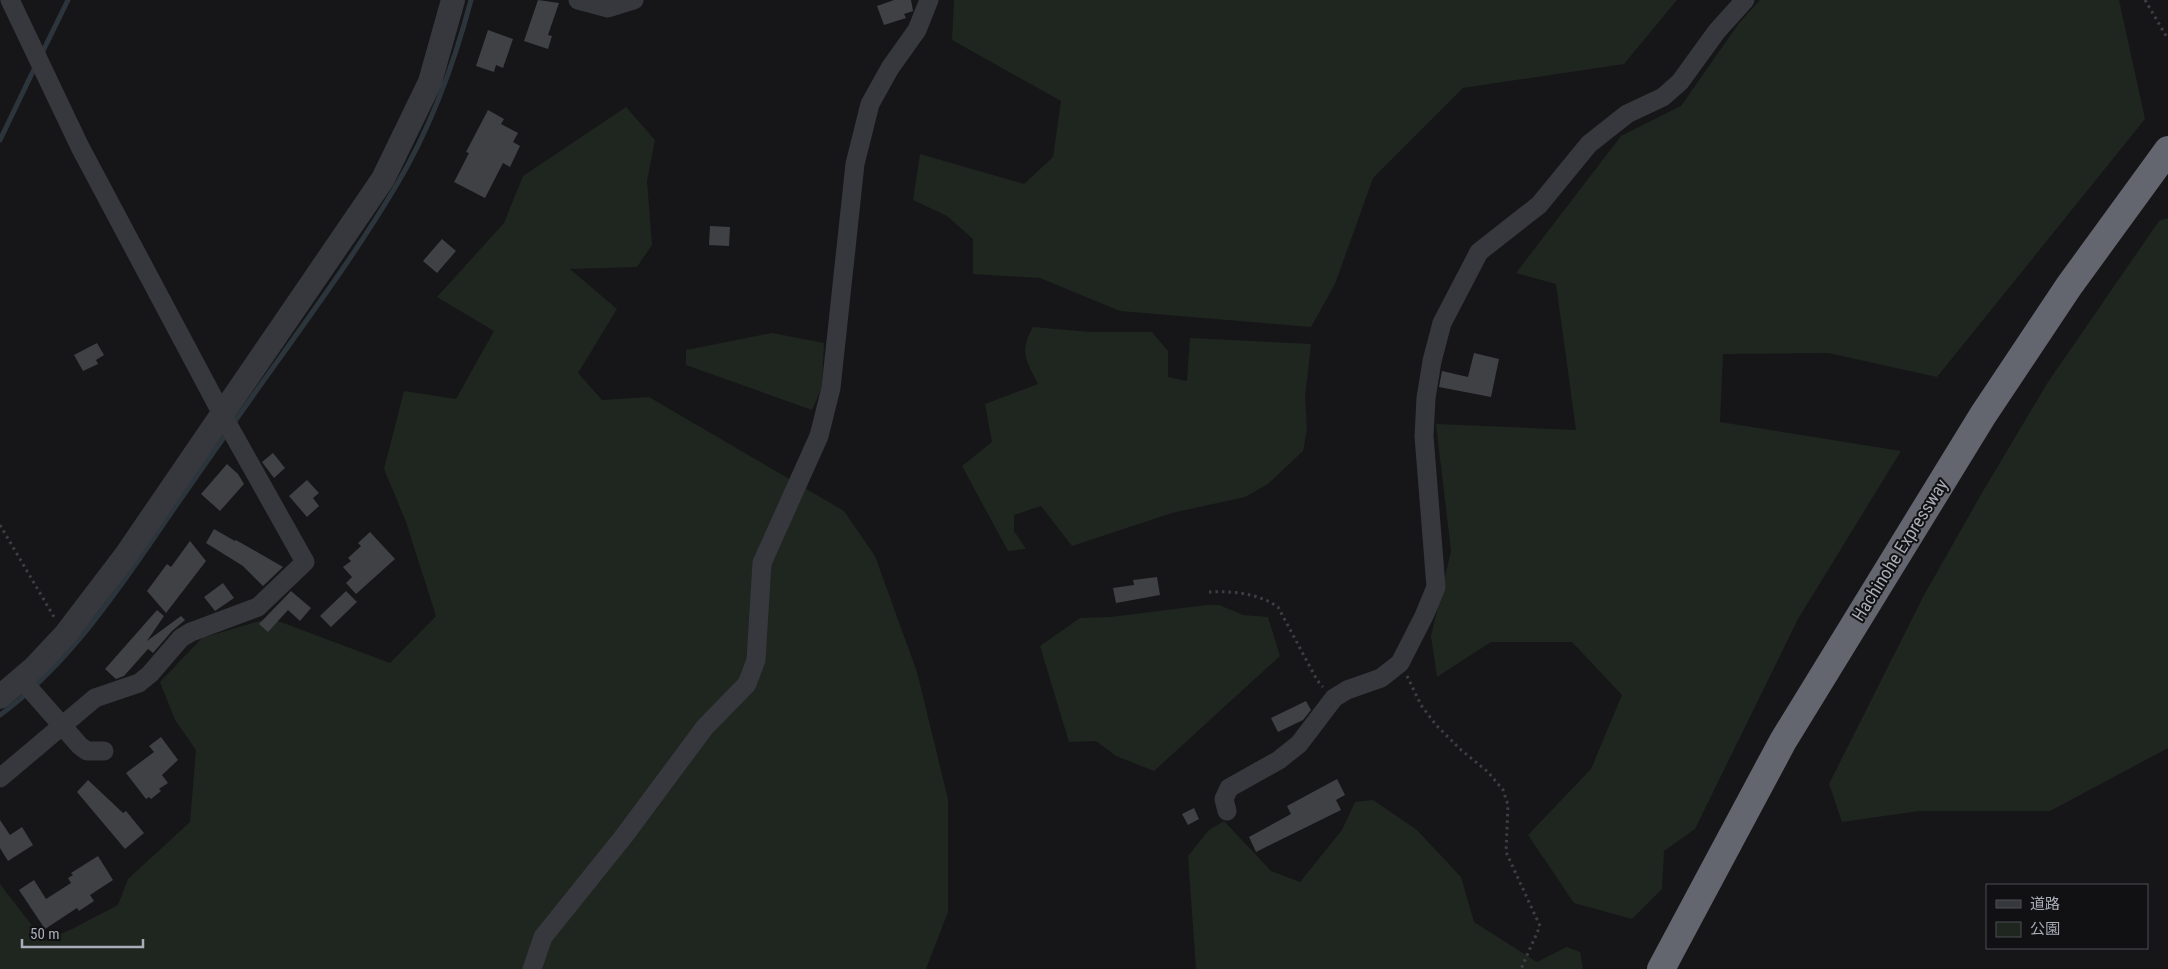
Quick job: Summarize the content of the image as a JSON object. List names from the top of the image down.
{
  "streets": {
    "highway": ["Hachinohe Expressway"]
  },
  "legend": ["道路", "公園"],
  "scale_bar": "50 m"
}
